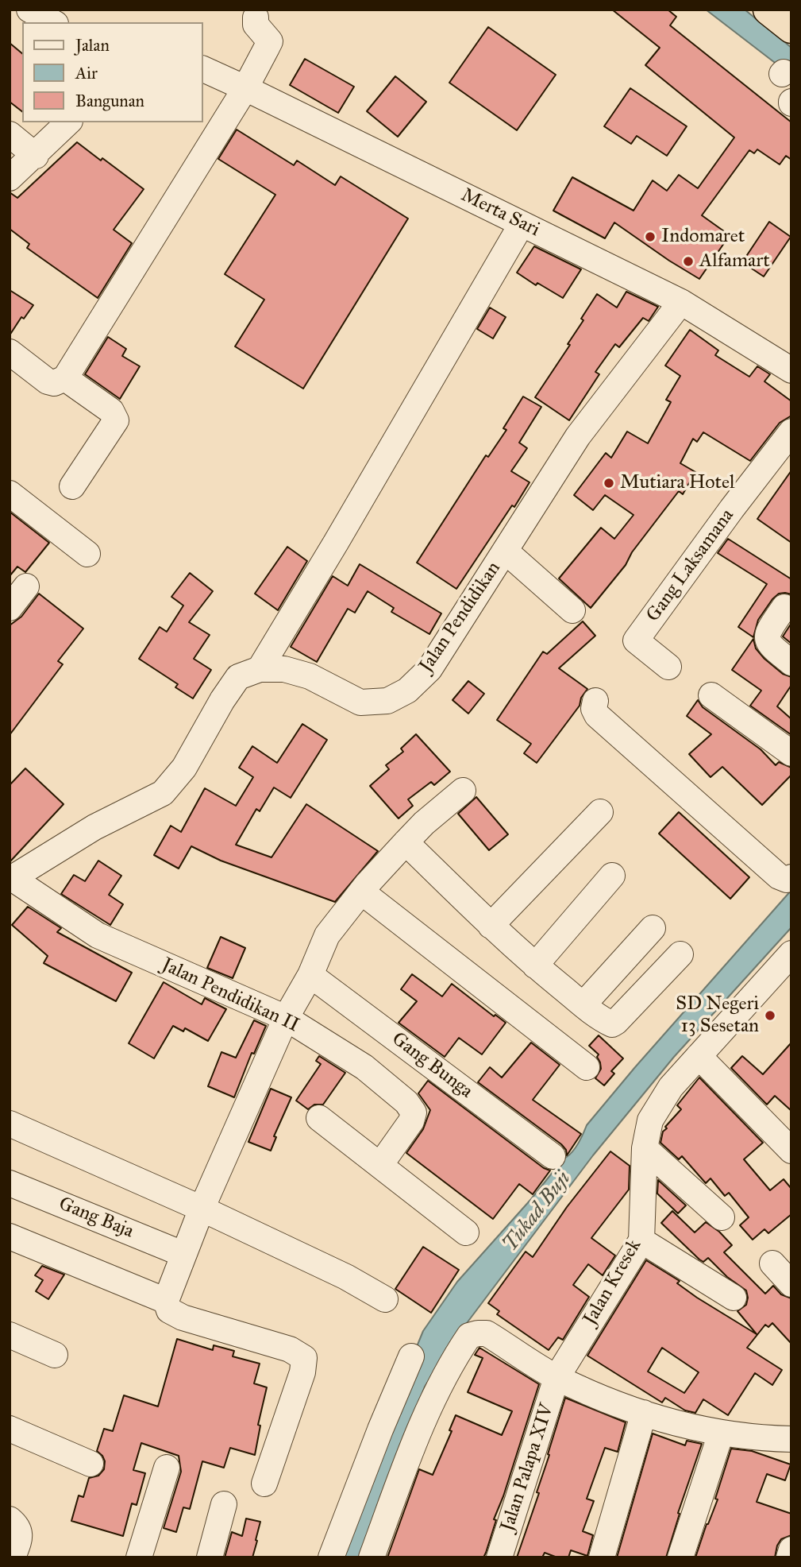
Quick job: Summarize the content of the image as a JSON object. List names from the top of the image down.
{
  "streets": {
    "street": [
      "Merta Sari",
      "Gang Laksamana",
      "Jalan Pendidikan",
      "Jalan Pendidikan II",
      "Gang Bunga",
      "Gang Baja",
      "Jalan Kresek",
      "Jalan Palapa XIV"
    ]
  },
  "crossings": [
    ["Merta Sari", "Jalan Pendidikan"],
    ["Jalan Pendidikan", "Jalan Pendidikan II"],
    ["Jalan Kresek", "Jalan Palapa XIV"]
  ],
  "water": ["Tukad Buji"],
  "places": [
    "Indomaret",
    "Alfamart",
    "Mutiara Hotel",
    "SD Negeri 13 Sesetan"
  ],
  "legend": ["Jalan", "Air", "Bangunan"]
}
